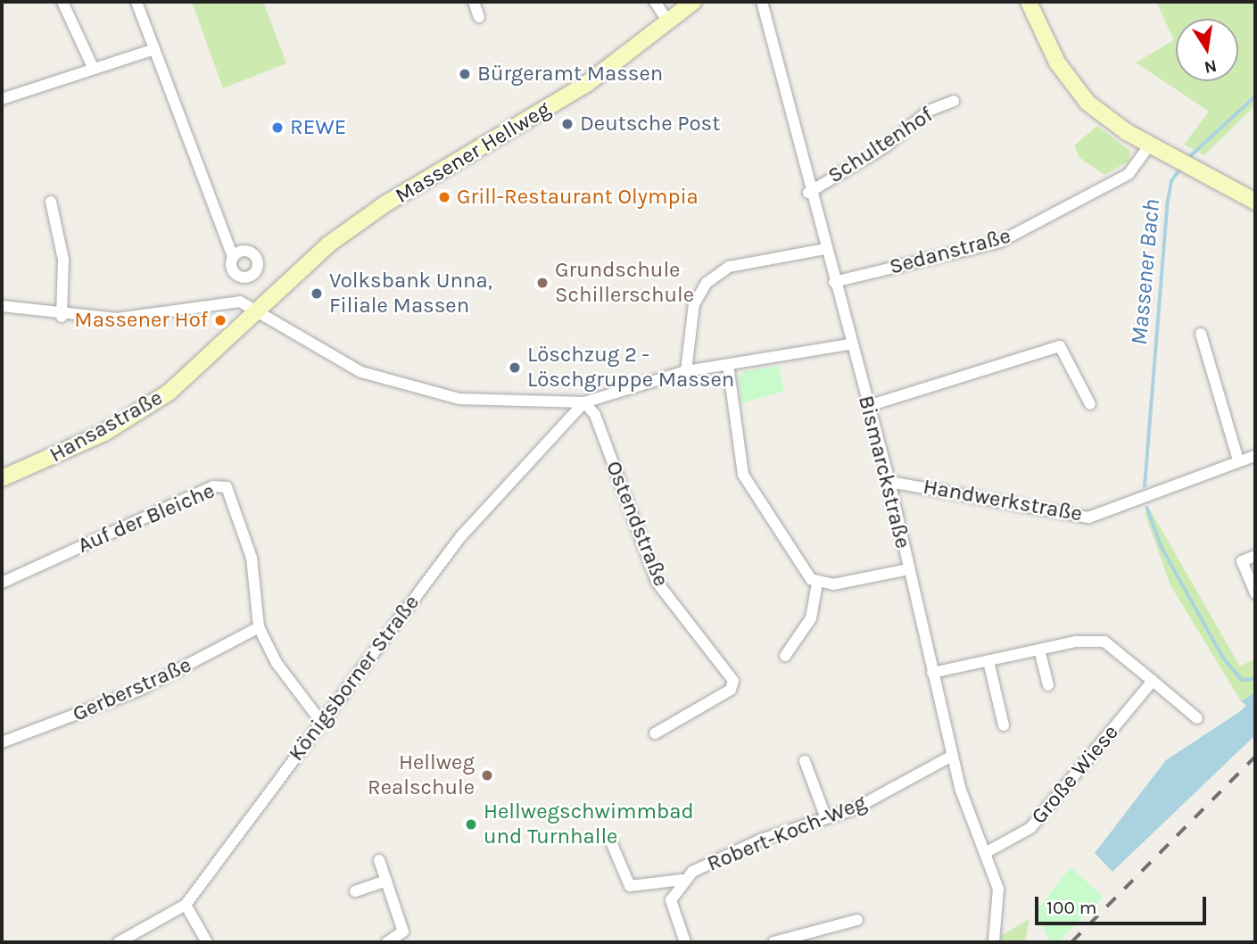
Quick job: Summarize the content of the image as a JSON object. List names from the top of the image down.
{
  "streets": {
    "main road": ["Massener Hellweg", "Hansastraße"],
    "street": [
      "Schultenhof",
      "Sedanstraße",
      "Bismarckstraße",
      "Handwerkstraße",
      "Auf der Bleiche",
      "Ostendstraße",
      "Königsborner Straße",
      "Gerberstraße",
      "Große Wiese",
      "Robert-Koch-Weg"
    ]
  },
  "crossings": [
    ["Schultenhof", "Bismarckstraße"],
    ["Massener Hellweg", "Hansastraße"],
    ["Sedanstraße", "Bismarckstraße"],
    ["Bismarckstraße", "Handwerkstraße"],
    ["Bismarckstraße", "Große Wiese"],
    ["Bismarckstraße", "Robert-Koch-Weg"],
    ["Auf der Bleiche", "Königsborner Straße"],
    ["Auf der Bleiche", "Gerberstraße"],
    ["Ostendstraße", "Königsborner Straße"]
  ],
  "water": ["Massener Bach"],
  "places": [
    "Bürgeramt Massen",
    "Deutsche Post",
    "REWE",
    "Grill-Restaurant Olympia",
    "Grundschule Schillerschule",
    "Volksbank Unna, Filiale Massen",
    "Massener Hof",
    "Löschzug 2 - Löschgruppe Massen",
    "Hellweg Realschule",
    "Hellwegschwimmbad und Turnhalle"
  ],
  "scale_bar": "100 m",
  "north": "bottom"
}
